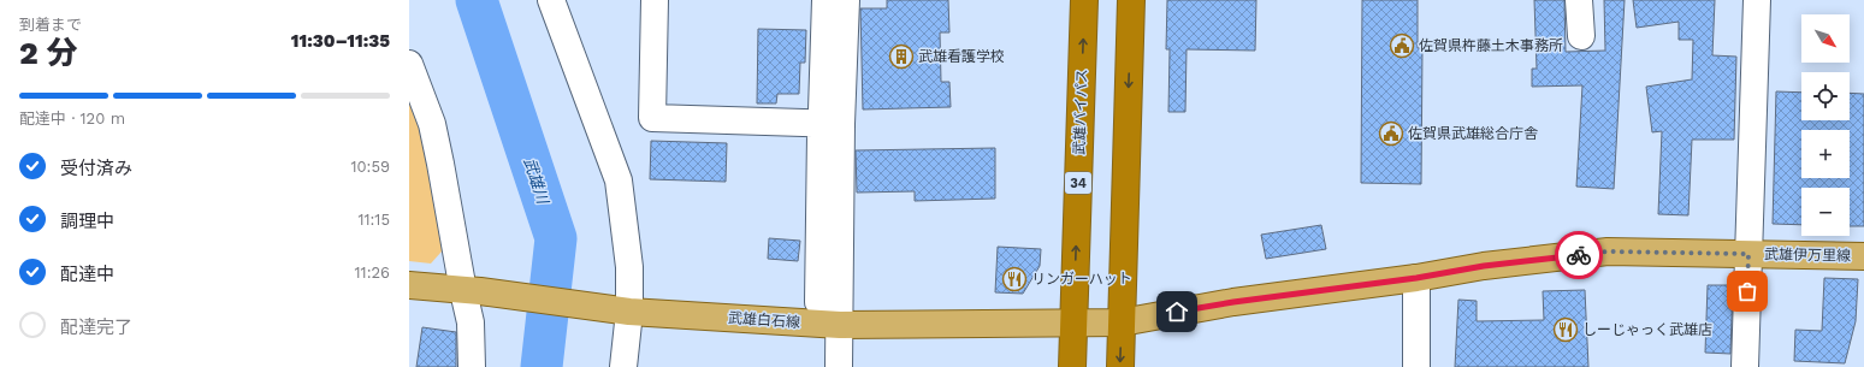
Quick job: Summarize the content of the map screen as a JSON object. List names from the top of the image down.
{
  "streets": {
    "highway": ["武雄バイパス", "34"],
    "main road": ["武雄伊万里線", "武雄白石線"]
  },
  "crossings": [
    ["武雄バイパス", "武雄白石線"],
    ["武雄伊万里線", "武雄白石線"]
  ],
  "water": ["武雄川"],
  "places": {
    "public building": ["佐賀県杵藤土木事務所", "佐賀県武雄総合庁舎"],
    "building": ["武雄看護学校"],
    "restaurant": ["リンガーハット", "しーじゃっく武雄店"]
  },
  "north": "bottom right",
  "page": {
    "heading": ["2 分", "到着まで", "11:30–11:35"],
    "map_buttons": ["+", "−"],
    "bar": "配達中 · 120 m",
    "list": [
      ["受付済み", "10:59"],
      ["調理中", "11:15"],
      ["配達中", "11:26"],
      "配達完了"
    ]
  }
}
